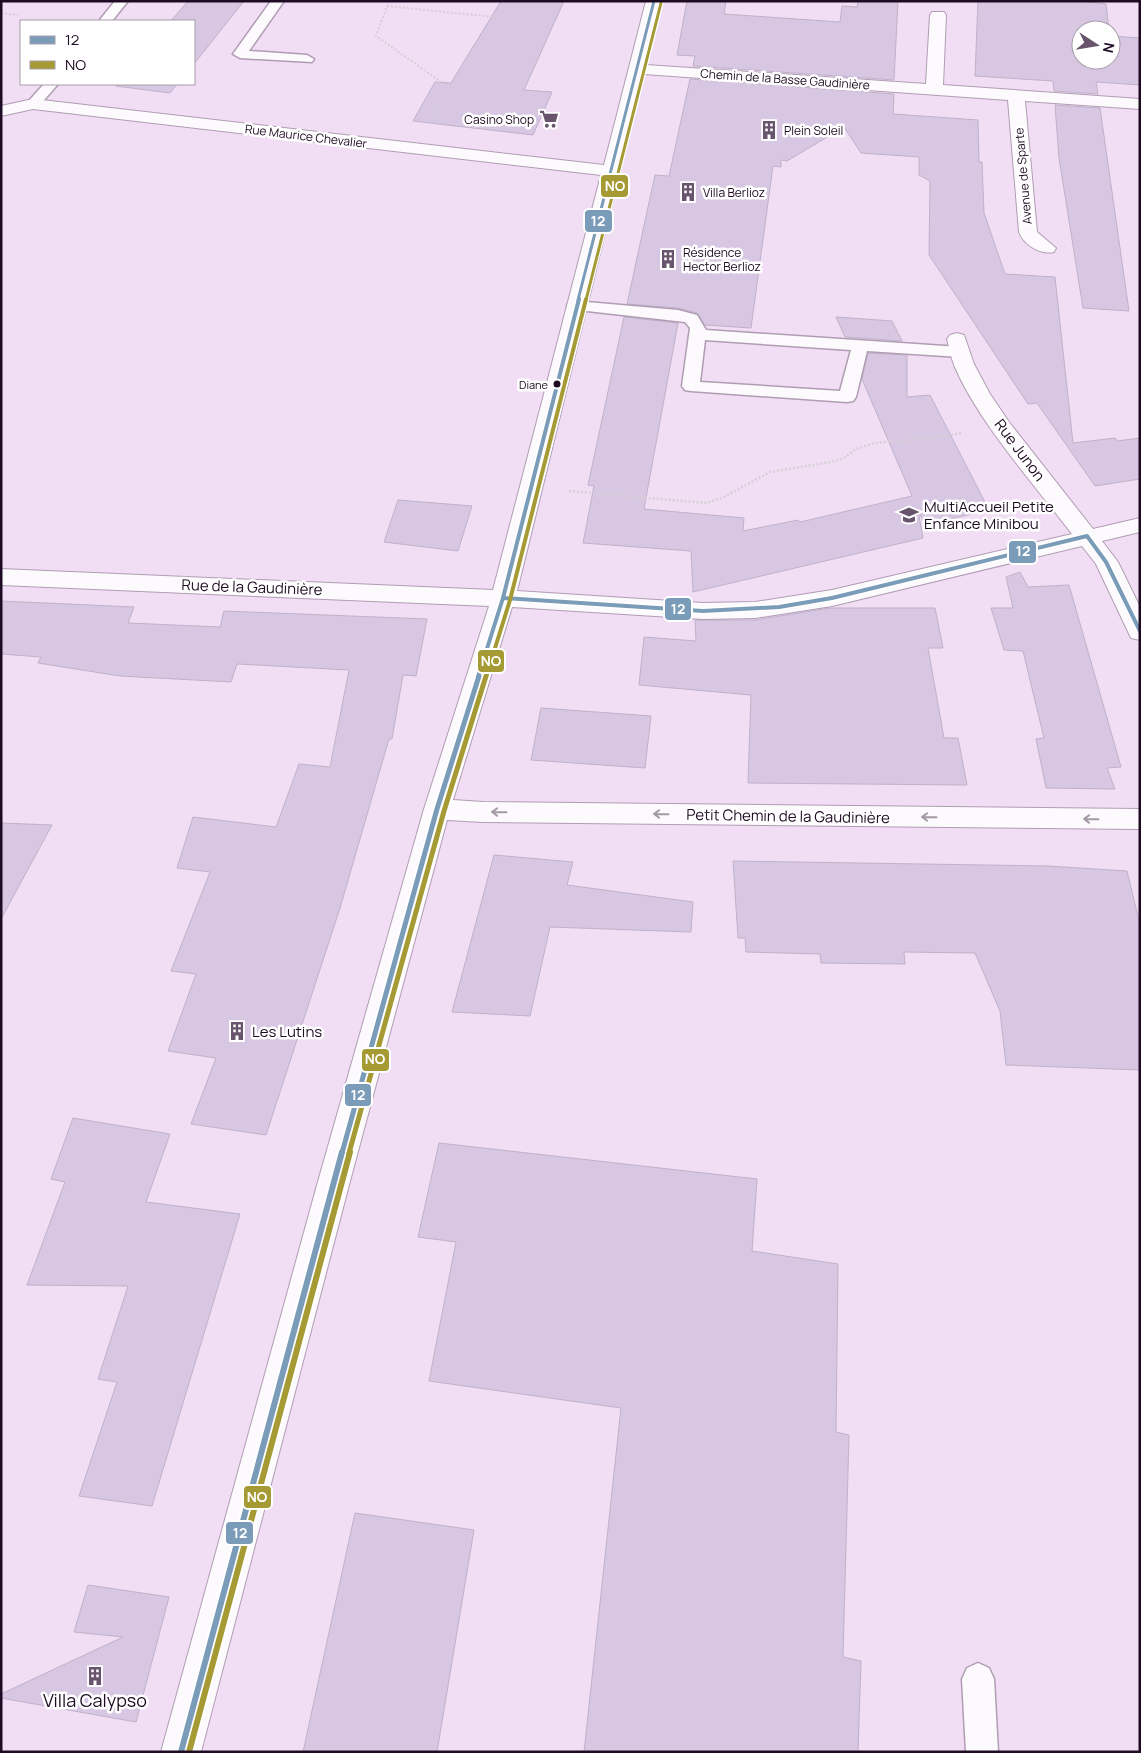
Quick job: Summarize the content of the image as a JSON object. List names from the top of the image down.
{
  "streets": {
    "street": [
      "Chemin de la Basse Gaudinière",
      "Rue Maurice Chevalier",
      "Avenue de Sparte",
      "Rue Junon",
      "Rue de la Gaudinière",
      "Petit Chemin de la Gaudinière"
    ]
  },
  "crossings": [
    ["Chemin de la Basse Gaudinière", "Avenue de Sparte"],
    ["Rue Junon", "Rue de la Gaudinière"]
  ],
  "one_way": ["Petit Chemin de la Gaudinière"],
  "places": {
    "supermarket": ["Casino Shop"],
    "building": [
      "Plein Soleil",
      "Villa Berlioz",
      "Résidence Hector Berlioz",
      "Les Lutins",
      "Villa Calypso"
    ],
    "other": ["Diane"],
    "school or university": ["MultiAccueil Petite Enfance Minibou"]
  },
  "lines": ["transit line 12", "transit line NO"],
  "legend": ["12", "NO"],
  "north": "right"
}
